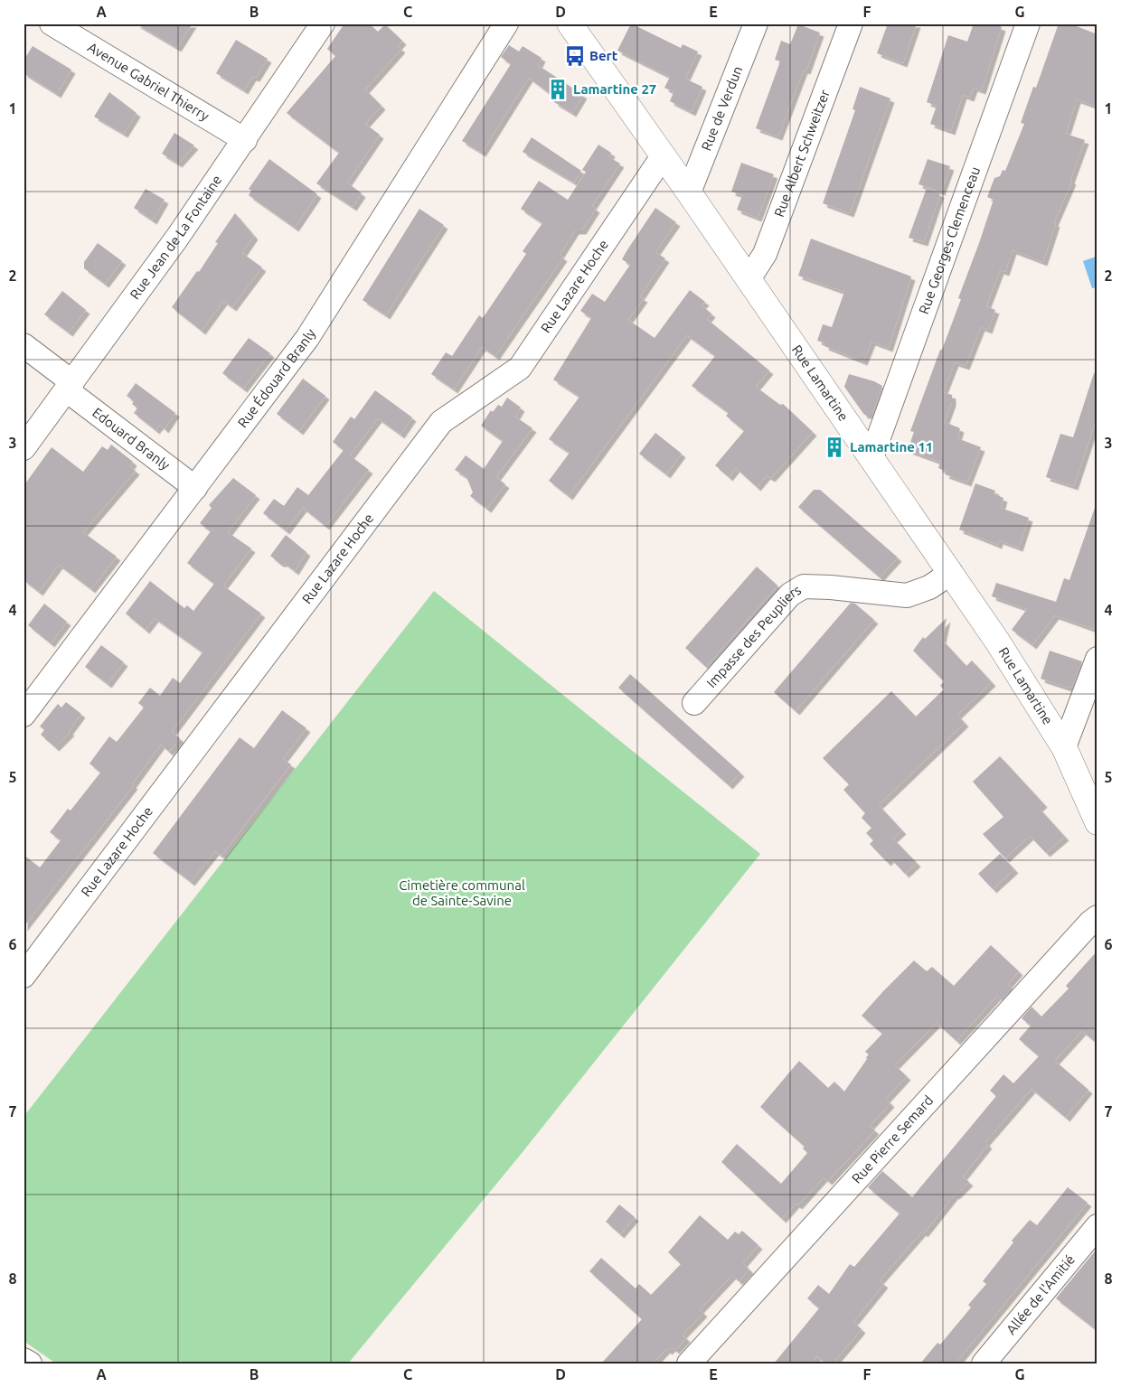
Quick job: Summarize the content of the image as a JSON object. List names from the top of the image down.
{
  "streets": {
    "street": [
      "Avenue Gabriel Thierry",
      "Rue de Verdun",
      "Rue Albert Schweitzer",
      "Rue Jean de La Fontaine",
      "Rue Georges Clemenceau",
      "Rue Lazare Hoche",
      "Rue Édouard Branly",
      "Rue Lamartine",
      "Edouard Branly",
      "Impasse des Peupliers",
      "Rue Pierre Semard",
      "Allée de l'Amitié"
    ]
  },
  "crossings": [
    ["Avenue Gabriel Thierry", "Rue Jean de La Fontaine"],
    ["Rue de Verdun", "Rue Lamartine"],
    ["Rue Albert Schweitzer", "Rue Lamartine"],
    ["Rue Jean de La Fontaine", "Edouard Branly"],
    ["Rue Georges Clemenceau", "Rue Lamartine"],
    ["Rue Lazare Hoche", "Rue Lamartine"],
    ["Rue Édouard Branly", "Edouard Branly"],
    ["Rue Lamartine", "Impasse des Peupliers"]
  ],
  "parks": ["Cimetière communal de Sainte-Savine"],
  "places": {
    "bus stop": ["Bert"],
    "building": ["Lamartine 27", "Lamartine 11"]
  },
  "grid": {
    "columns": [
      "A",
      "B",
      "C",
      "D",
      "E",
      "F",
      "G"
    ],
    "rows": [
      "1",
      "2",
      "3",
      "4",
      "5",
      "6",
      "7",
      "8"
    ]
  }
}
